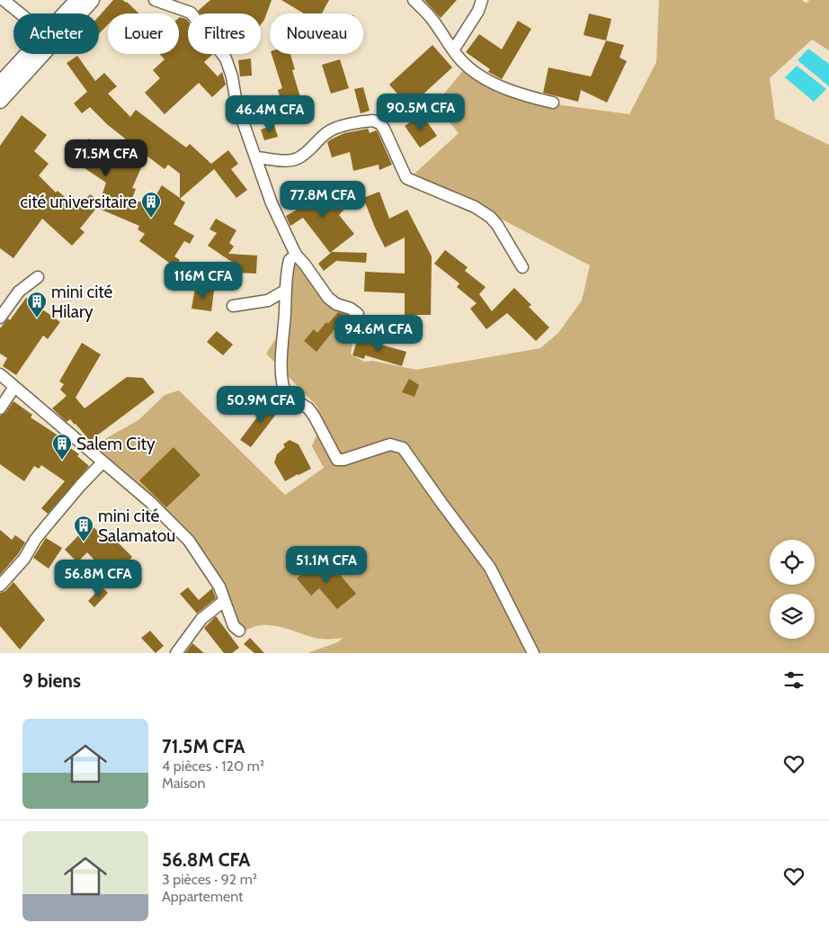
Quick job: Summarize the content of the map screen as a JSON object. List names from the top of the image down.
{
  "places": {
    "building": [
      "cité universitaire",
      "mini cité Hilary",
      "Salem City",
      "mini cité Salamatou"
    ]
  },
  "page": {
    "chip": [
      "Acheter",
      "Louer",
      "Filtres",
      "Nouveau"
    ],
    "price": [
      "90.5M CFA",
      "46.4M CFA",
      "71.5M CFA",
      "77.8M CFA",
      "116M CFA",
      "94.6M CFA",
      "50.9M CFA",
      "51.1M CFA",
      "56.8M CFA"
    ],
    "heading": "9 biens",
    "list": [
      {
        "name": "71.5M CFA",
        "note": "4 pièces · 120 m² · Maison"
      },
      {
        "name": "56.8M CFA",
        "note": "3 pièces · 92 m² · Appartement"
      }
    ]
  }
}
